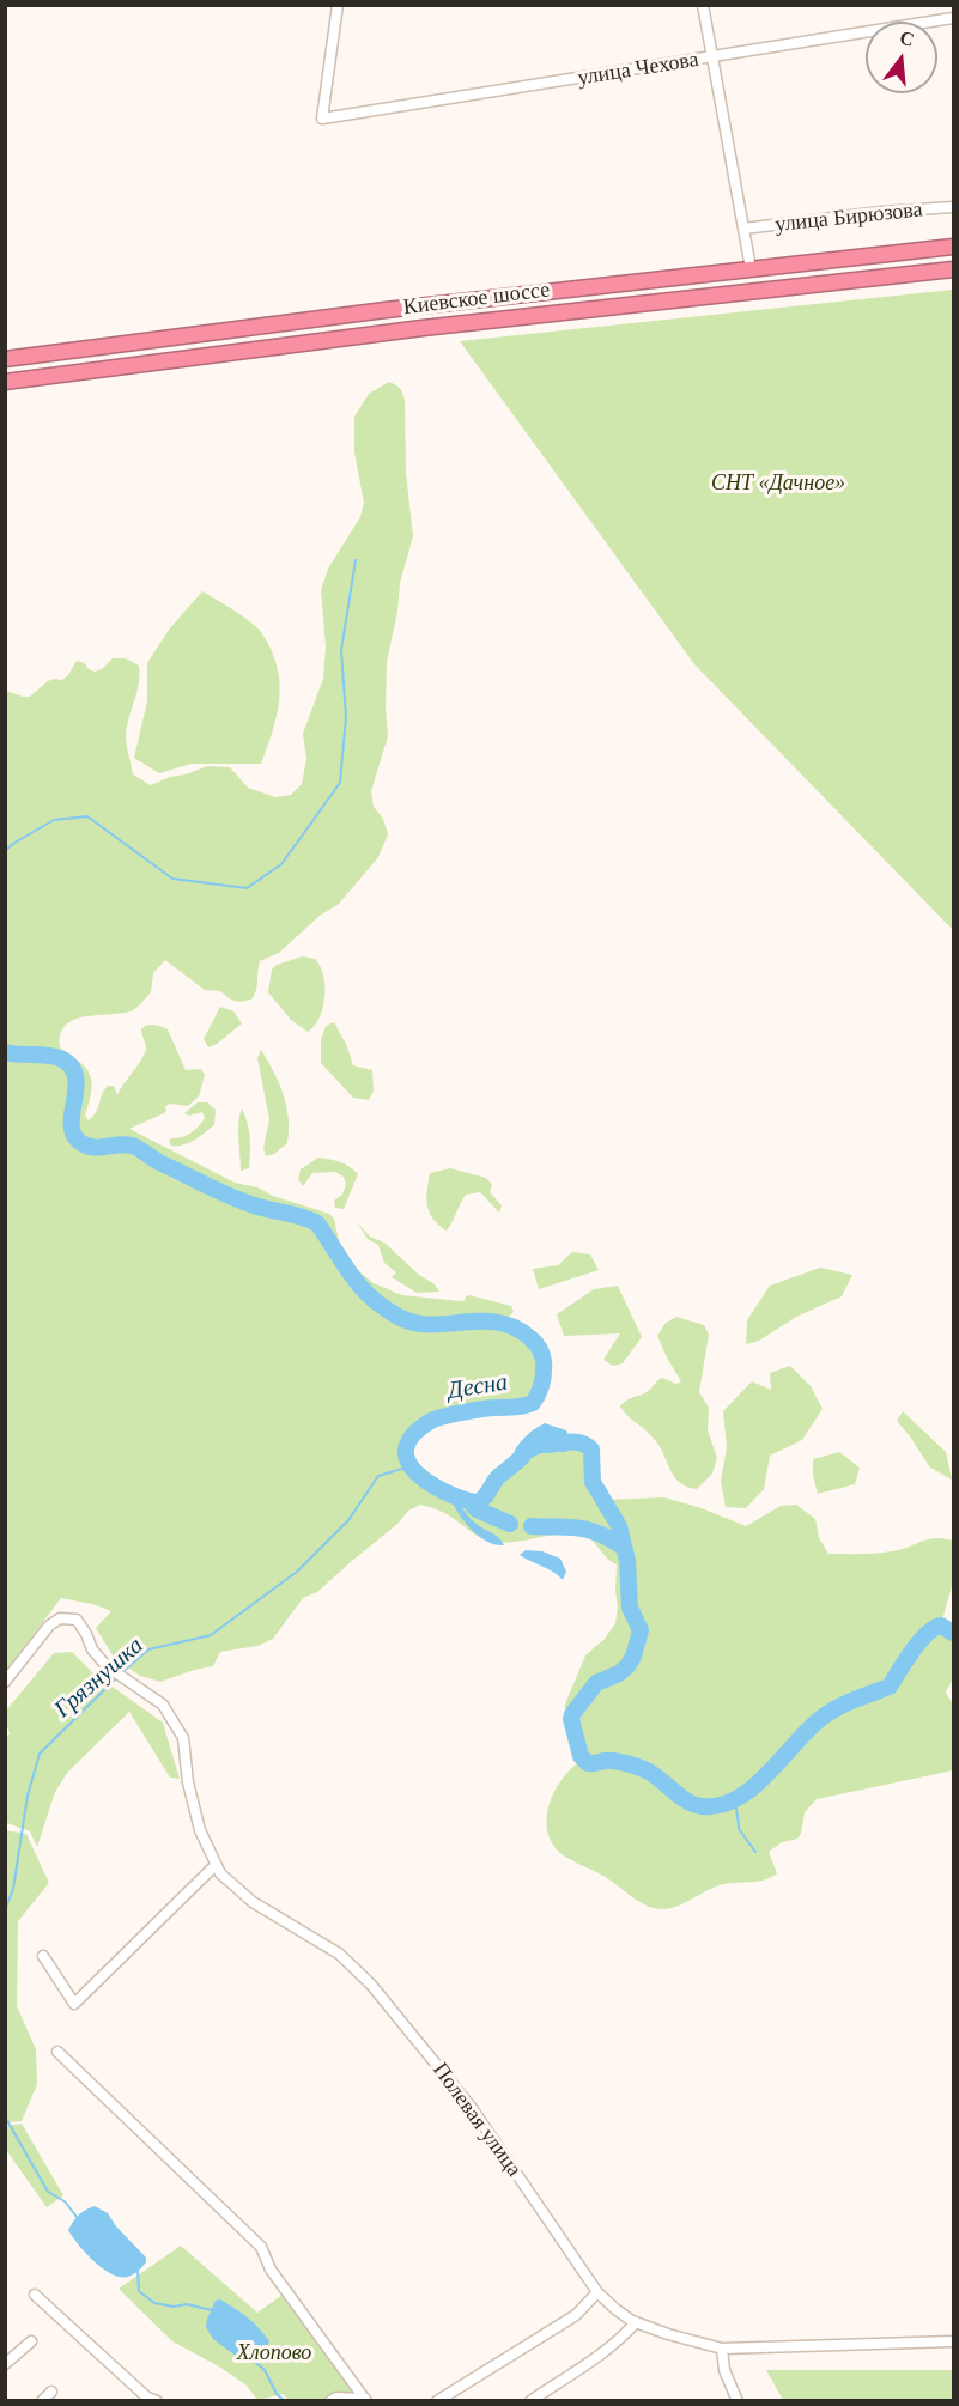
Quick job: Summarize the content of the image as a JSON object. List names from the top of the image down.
{
  "streets": {
    "highway": ["Киевское шоссе"],
    "street": ["улица Чехова", "улица Бирюзова", "Полевая улица"]
  },
  "water": ["Десна", "Грязнушка"],
  "parks": ["СНТ «Дачное»", "Хлопово"],
  "north": "top"
}
